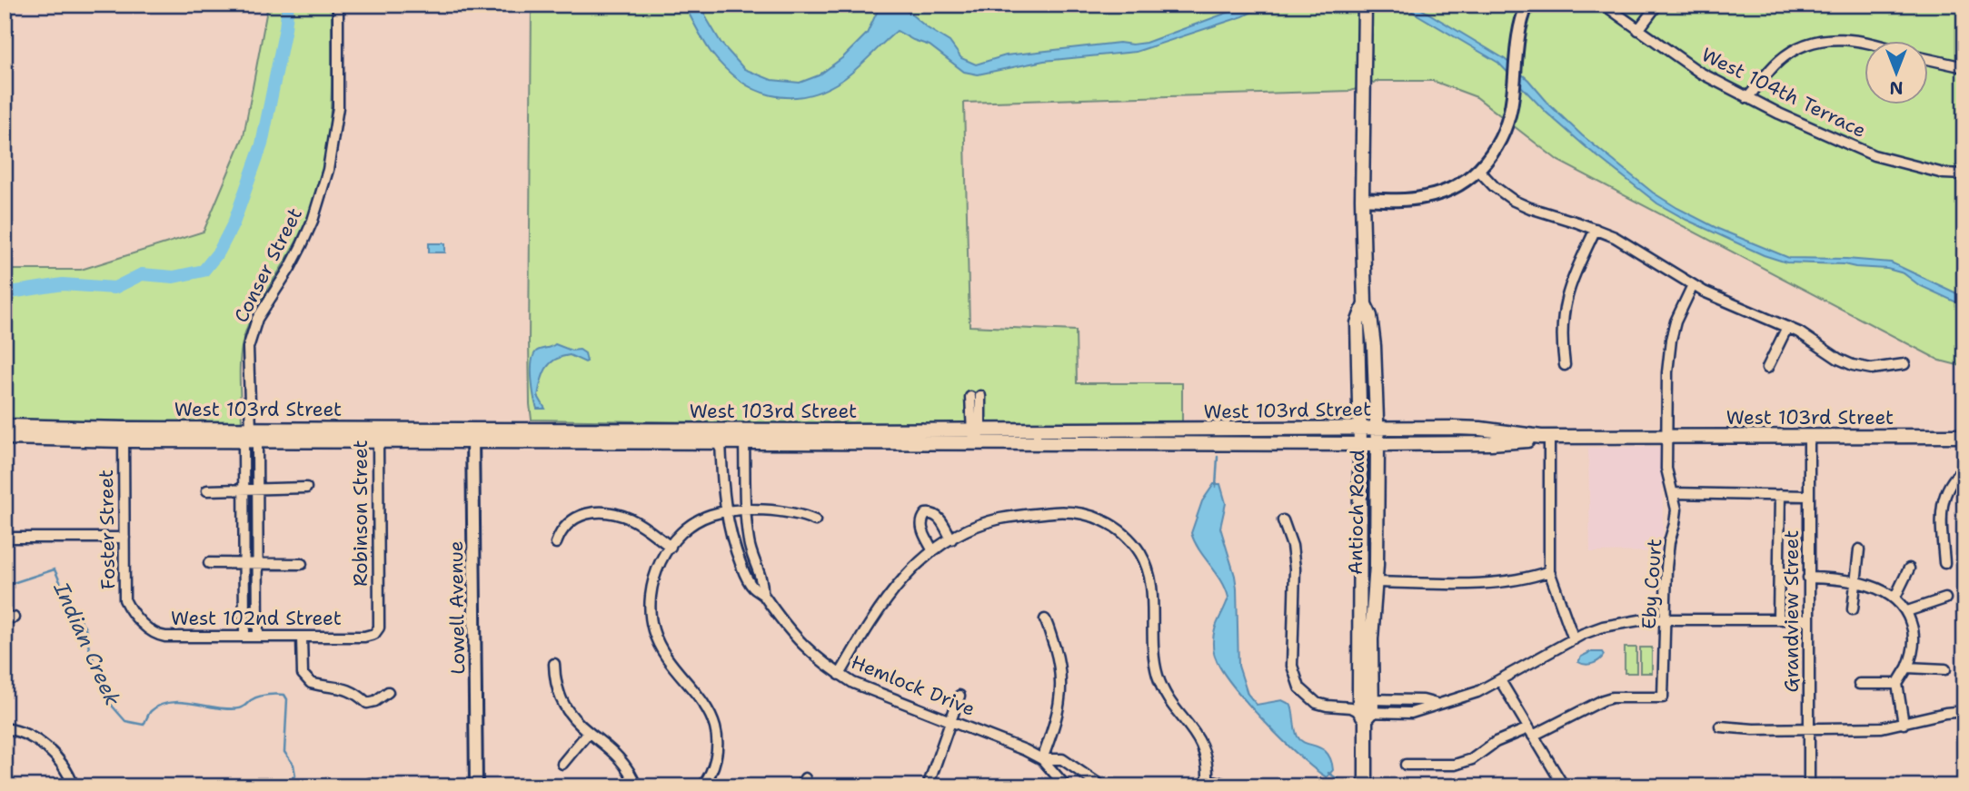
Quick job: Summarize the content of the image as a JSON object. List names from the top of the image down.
{
  "streets": {
    "main road": ["West 103rd Street", "Antioch Road"],
    "street": [
      "West 104th Terrace",
      "Conser Street",
      "Robinson Street",
      "Foster Street",
      "Eby Court",
      "Lowell Avenue",
      "Grandview Street",
      "West 102nd Street",
      "Hemlock Drive"
    ]
  },
  "crossings": [
    ["Conser Street", "West 103rd Street"],
    ["Conser Street", "West 102nd Street"],
    ["West 103rd Street", "Antioch Road"],
    ["West 103rd Street", "Robinson Street"],
    ["West 103rd Street", "Foster Street"],
    ["West 103rd Street", "Eby Court"],
    ["West 103rd Street", "Lowell Avenue"],
    ["West 103rd Street", "Grandview Street"],
    ["West 103rd Street", "Hemlock Drive"],
    ["Robinson Street", "West 102nd Street"],
    ["Foster Street", "West 102nd Street"]
  ],
  "water": ["Indian Creek"],
  "north": "bottom"
}
